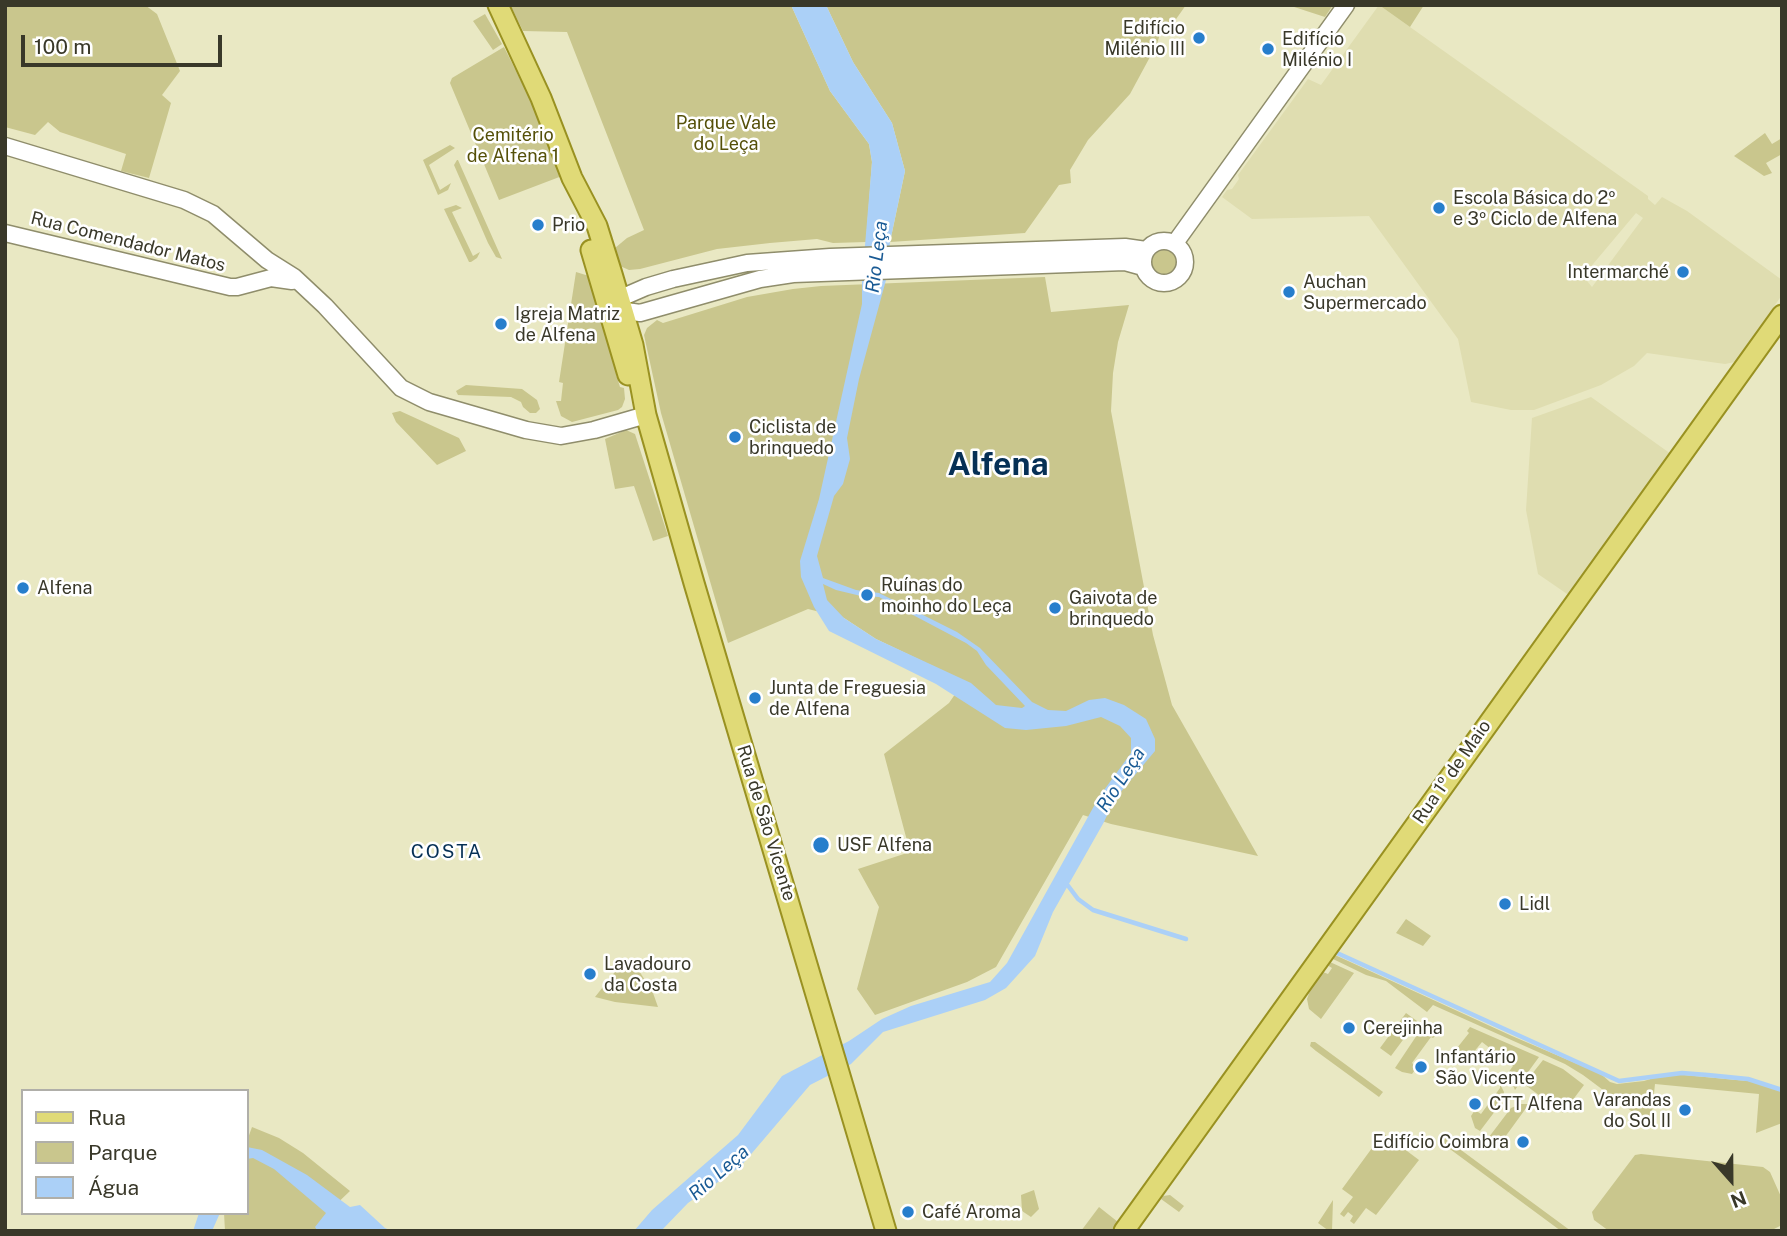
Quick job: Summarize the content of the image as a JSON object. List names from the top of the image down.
{
  "streets": {
    "main road": ["Rua 1º de Maio", "Rua de São Vicente"],
    "street": ["Rua Comendador Matos"]
  },
  "districts": ["Alfena", "COSTA"],
  "water": ["Rio Leça"],
  "parks": ["Parque Vale do Leça", "Cemitério de Alfena 1"],
  "places": [
    "Edifício Milénio III",
    "Edifício Milénio I",
    "Escola Básica do 2º e 3º Ciclo de Alfena",
    "Prio",
    "Intermarché",
    "Auchan Supermercado",
    "Igreja Matriz de Alfena",
    "Ciclista de brinquedo",
    "Alfena",
    "Ruínas do moinho do Leça",
    "Gaivota de brinquedo",
    "Junta de Freguesia de Alfena",
    "USF Alfena",
    "Lidl",
    "Lavadouro da Costa",
    "Cerejinha",
    "Infantário São Vicente",
    "CTT Alfena",
    "Varandas do Sol II",
    "Edifício Coimbra",
    "Café Aroma"
  ],
  "legend": ["Rua", "Parque", "Água"],
  "scale_bar": "100 m",
  "north": "bottom"
}
